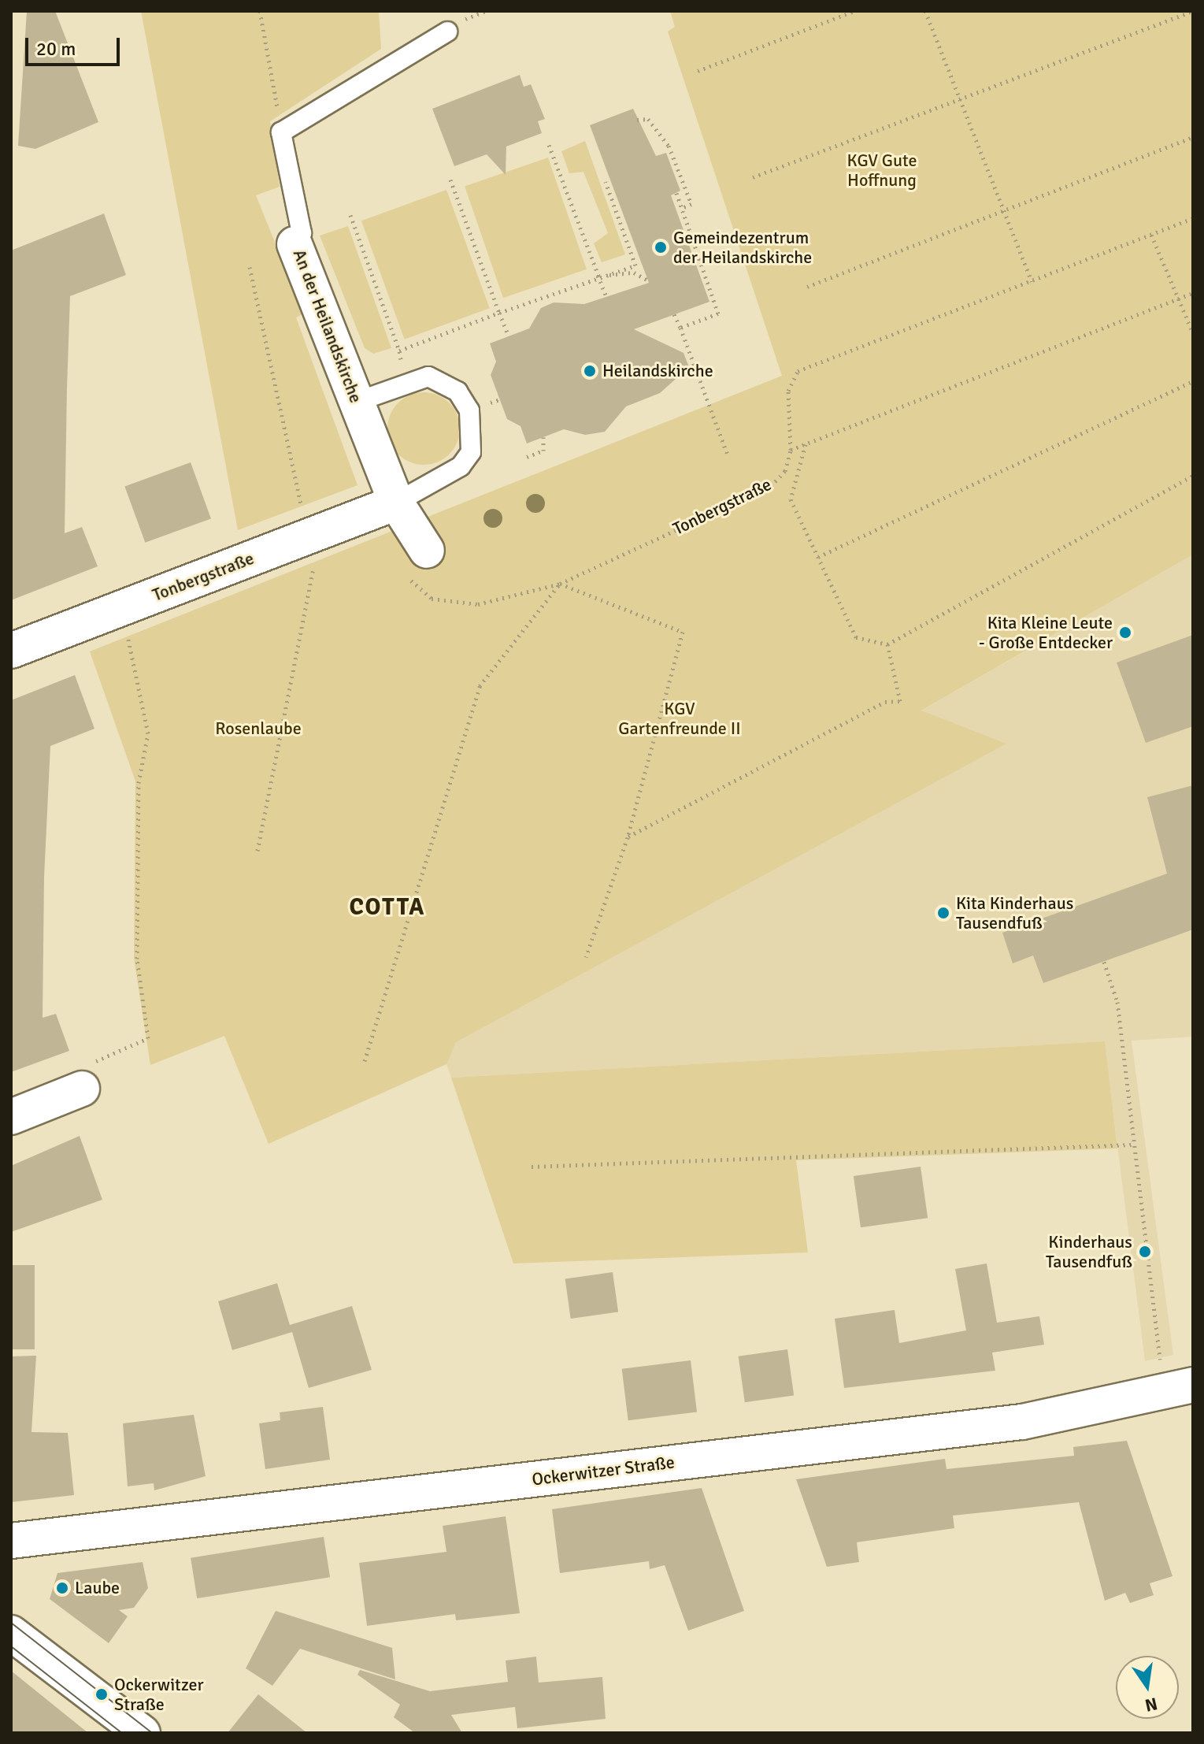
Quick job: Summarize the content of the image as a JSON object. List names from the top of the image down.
{
  "streets": {
    "street": ["An der Heilandskirche", "Tonbergstraße", "Ockerwitzer Straße"]
  },
  "crossings": [
    ["An der Heilandskirche", "Tonbergstraße"]
  ],
  "districts": ["COTTA"],
  "parks": ["KGV Gute Hoffnung", "KGV Gartenfreunde II", "Rosenlaube"],
  "places": [
    "Gemeindezentrum der Heilandskirche",
    "Heilandskirche",
    "Kita Kleine Leute - Große Entdecker",
    "Kita Kinderhaus Tausendfuß",
    "Kinderhaus Tausendfuß",
    "Laube",
    "Ockerwitzer Straße"
  ],
  "scale_bar": "20 m",
  "north": "bottom"
}
